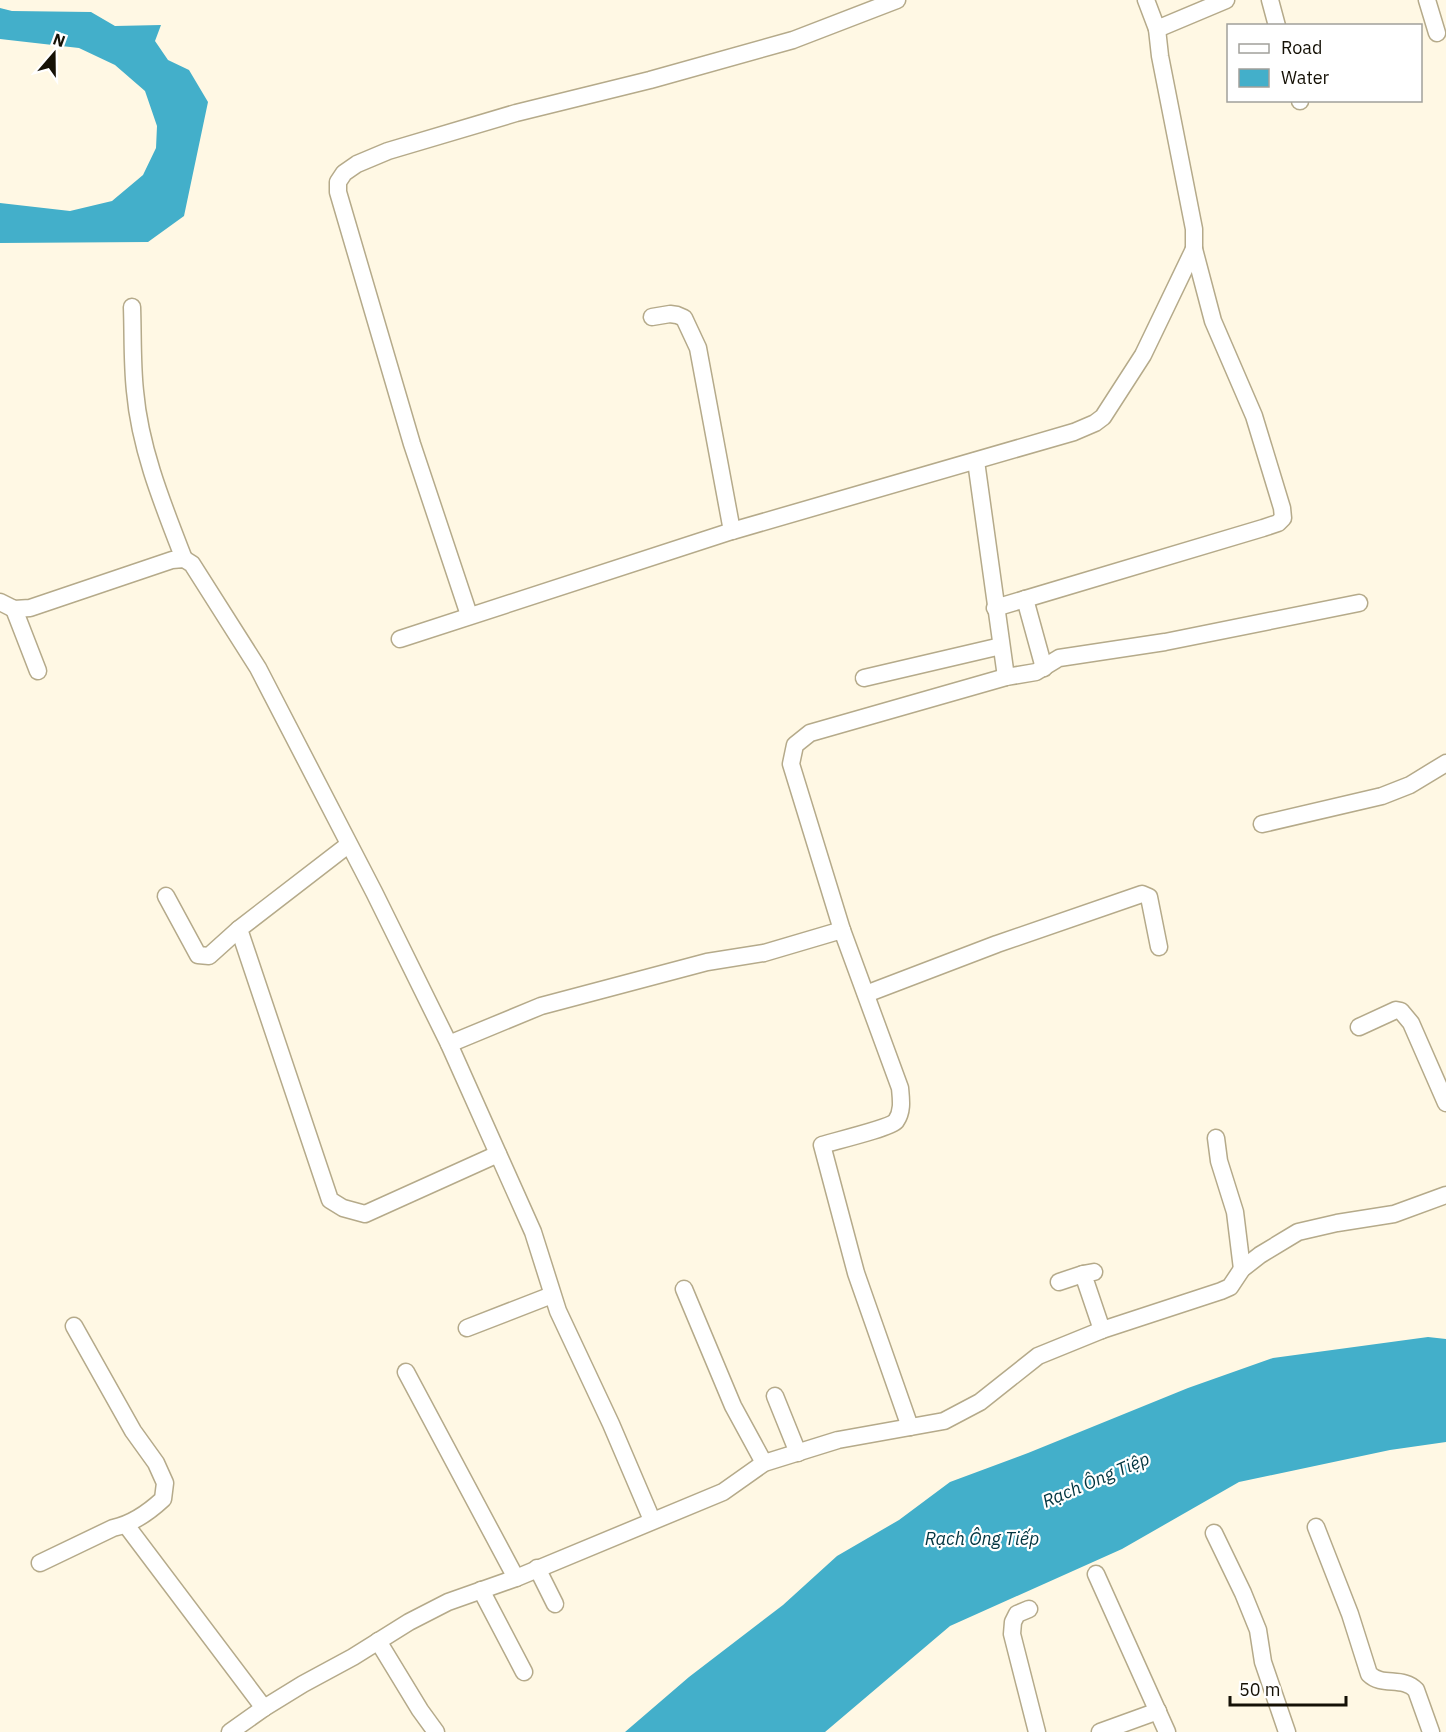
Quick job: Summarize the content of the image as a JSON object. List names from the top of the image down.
{
  "water": ["Rạch Ông Tiệp", "Rạch Ông Tiếp"],
  "legend": ["Road", "Water"],
  "scale_bar": "50 m",
  "north": "top"
}
